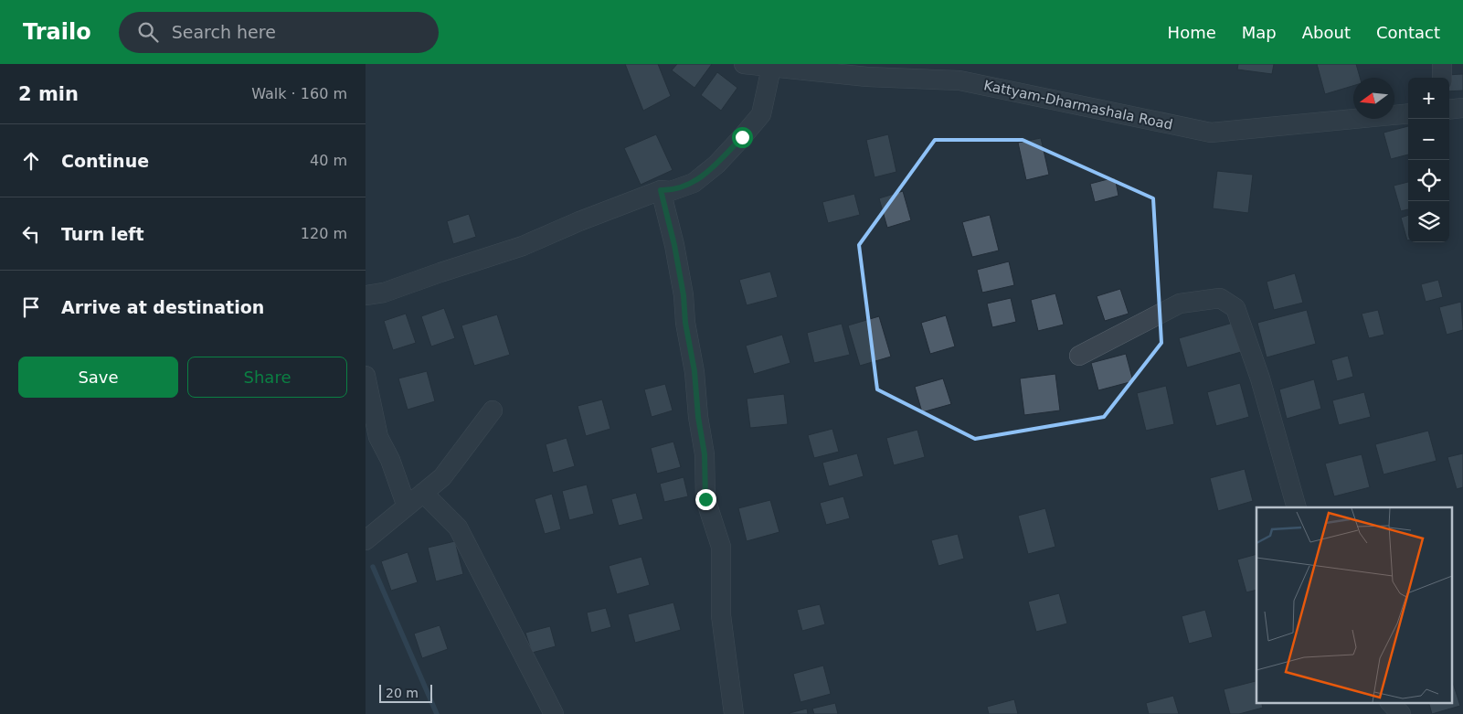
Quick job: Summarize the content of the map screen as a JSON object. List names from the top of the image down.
{
  "streets": {
    "street": ["Kattyam-Dharmashala Road"]
  },
  "scale_bar": "20 m",
  "north": "left",
  "page": {
    "header": "Trailo",
    "search": "Search here",
    "nav": [
      "Home",
      "Map",
      "About",
      "Contact"
    ],
    "heading": ["2 min", "Walk · 160 m"],
    "map_buttons": ["+", "−"],
    "list": [
      ["Continue", "40 m"],
      ["Turn left", "120 m"],
      "Arrive at destination"
    ],
    "buttons": ["Save", "Share"],
    "scale": "20 m"
  }
}
